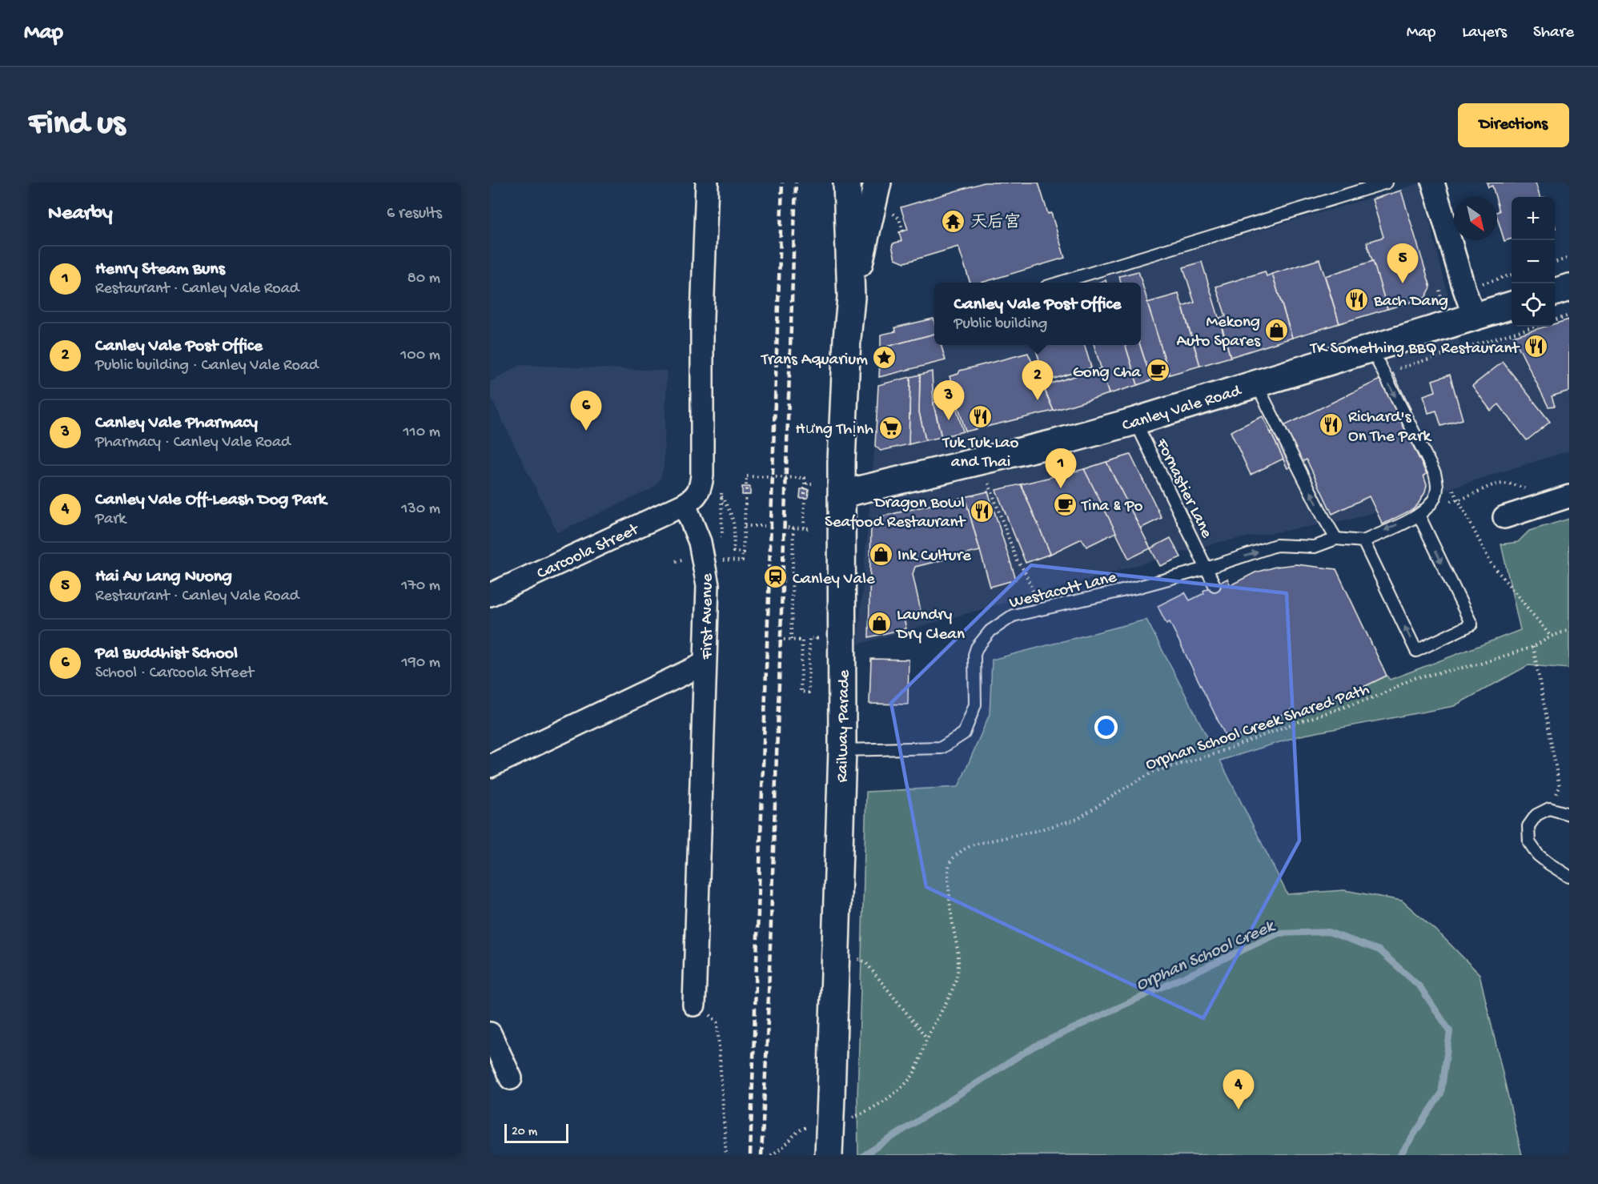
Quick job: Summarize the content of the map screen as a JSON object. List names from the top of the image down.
{
  "streets": {
    "main road": ["Canley Vale Road", "Railway Parade"],
    "street": ["Carcoola Street", "First Avenue"],
    "lane": ["Fornastier Lane", "Westacott Lane"],
    "path": ["Orphan School Creek Shared Path"]
  },
  "crossings": [
    ["Canley Vale Road", "Fornastier Lane"],
    ["Canley Vale Road", "Railway Parade"],
    ["Fornastier Lane", "Westacott Lane"],
    ["Carcoola Street", "First Avenue"],
    ["Westacott Lane", "Railway Parade"]
  ],
  "water": ["Orphan School Creek"],
  "places": {
    "temple": ["天后宫"],
    "restaurant": [
      "Bach Dang",
      "TK Something BBQ Restaurant",
      "Tuk Tuk Lao and Thai",
      "Richard's On The Park",
      "Dragon Bowl Seafood Restaurant"
    ],
    "shop": ["Mekong Auto Spares", "Ink Culture", "Laundry Dry Clean"],
    "place": ["Trans Aquarium"],
    "cafe": ["Gong Cha", "Tina & Po"],
    "supermarket": ["Hưng Thịnh"],
    "station": ["Canley Vale"]
  },
  "scale_bar": "20 m",
  "north": "bottom right",
  "page": {
    "header": "Map",
    "nav": ["Map", "Layers", "Share"],
    "buttons": "Directions",
    "title": "Find us",
    "heading": ["Nearby", "6 results"],
    "map_buttons": ["+", "−"],
    "pins": [
      "5",
      "2",
      "3",
      "6",
      "1",
      "4"
    ],
    "list": [
      {
        "mark": "1",
        "name": "Henry Steam Buns",
        "note": "Restaurant · Canley Vale Road",
        "value": "80 m"
      },
      {
        "mark": "2",
        "name": "Canley Vale Post Office",
        "note": "Public building · Canley Vale Road",
        "value": "100 m"
      },
      {
        "mark": "3",
        "name": "Canley Vale Pharmacy",
        "note": "Pharmacy · Canley Vale Road",
        "value": "110 m"
      },
      {
        "mark": "4",
        "name": "Canley Vale Off-Leash Dog Park",
        "note": "Park",
        "value": "130 m"
      },
      {
        "mark": "5",
        "name": "Hai Au Lang Nuong",
        "note": "Restaurant · Canley Vale Road",
        "value": "170 m"
      },
      {
        "mark": "6",
        "name": "Pal Buddhist School",
        "note": "School · Carcoola Street",
        "value": "190 m"
      }
    ],
    "popup": ["Canley Vale Post Office", "Public building"],
    "scale": "20 m"
  }
}
